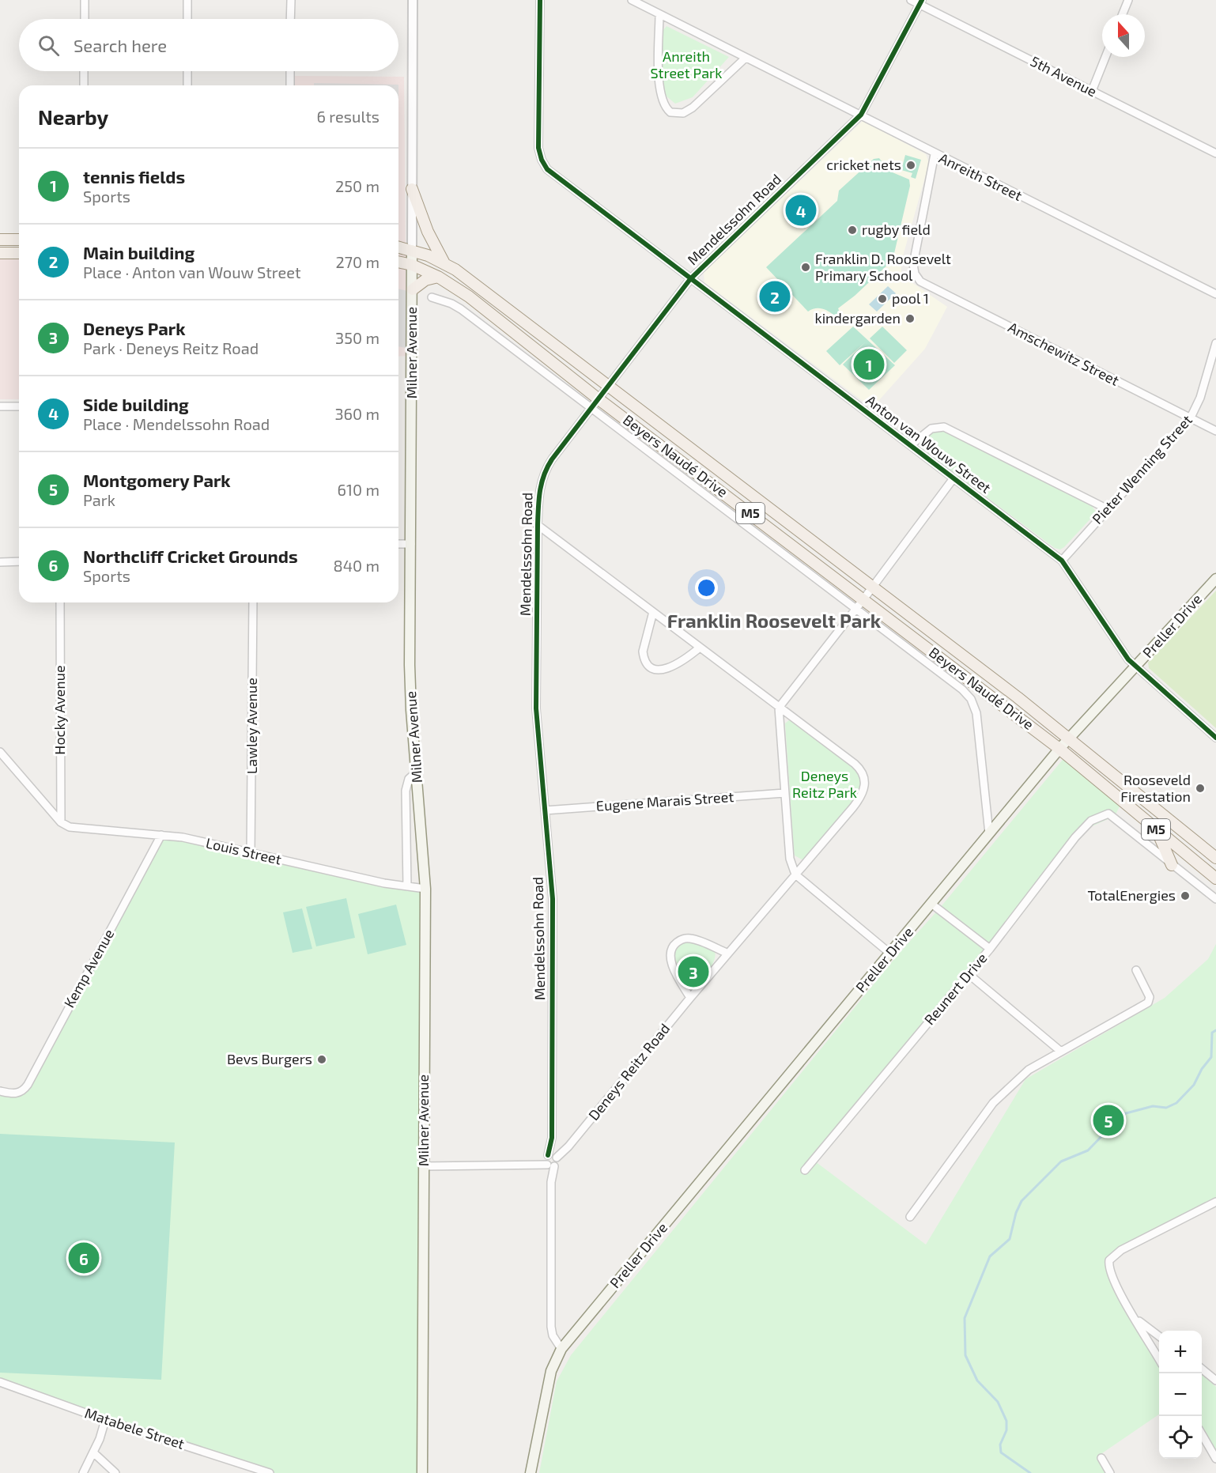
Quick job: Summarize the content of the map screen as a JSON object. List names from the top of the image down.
{
  "streets": {
    "main road": [
      "Milner Avenue",
      "Beyers Naudé Drive",
      "M5",
      "Preller Drive"
    ],
    "street": [
      "5th Avenue",
      "Anreith Street",
      "Mendelssohn Road",
      "Amschewitz Street",
      "Anton van Wouw Street",
      "Pieter Wenning Street",
      "Hocky Avenue",
      "Lawley Avenue",
      "Eugene Marais Street",
      "Louis Street",
      "Kemp Avenue",
      "Reunert Drive",
      "Deneys Reitz Road",
      "Matabele Street"
    ]
  },
  "crossings": [
    ["5th Avenue", "Mendelssohn Road"],
    ["Anreith Street", "Mendelssohn Road"],
    ["Anreith Street", "Amschewitz Street"],
    ["Mendelssohn Road", "Anton van Wouw Street"],
    ["Mendelssohn Road", "Beyers Naudé Drive"],
    ["Mendelssohn Road", "Preller Drive"],
    ["Mendelssohn Road", "Eugene Marais Street"],
    ["Mendelssohn Road", "Deneys Reitz Road"],
    ["Milner Avenue", "Beyers Naudé Drive"],
    ["Milner Avenue", "Louis Street"],
    ["Amschewitz Street", "Pieter Wenning Street"],
    ["Anton van Wouw Street", "Pieter Wenning Street"],
    ["Anton van Wouw Street", "Preller Drive"],
    ["Beyers Naudé Drive", "Preller Drive"],
    ["Hocky Avenue", "Louis Street"],
    ["Lawley Avenue", "Louis Street"],
    ["Louis Street", "Kemp Avenue"]
  ],
  "districts": ["Franklin Roosevelt Park"],
  "parks": ["Anreith Street Park", "Deneys Reitz Park"],
  "places": [
    "cricket nets",
    "rugby field",
    "Franklin D. Roosevelt Primary School",
    "pool 1",
    "kindergarden",
    "Rooseveld Firestation",
    "TotalEnergies",
    "Bevs Burgers"
  ],
  "north": "top",
  "page": {
    "search": "Search here",
    "heading": ["Nearby", "6 results"],
    "list": [
      {
        "mark": "1",
        "name": "tennis fields",
        "note": "Sports",
        "value": "250 m"
      },
      {
        "mark": "2",
        "name": "Main building",
        "note": "Place · Anton van Wouw Street",
        "value": "270 m"
      },
      {
        "mark": "3",
        "name": "Deneys Park",
        "note": "Park · Deneys Reitz Road",
        "value": "350 m"
      },
      {
        "mark": "4",
        "name": "Side building",
        "note": "Place · Mendelssohn Road",
        "value": "360 m"
      },
      {
        "mark": "5",
        "name": "Montgomery Park",
        "note": "Park",
        "value": "610 m"
      },
      {
        "mark": "6",
        "name": "Northcliff Cricket Grounds",
        "note": "Sports",
        "value": "840 m"
      }
    ],
    "pins": [
      "4",
      "2",
      "1",
      "3",
      "5",
      "6"
    ],
    "map_buttons": ["+", "−"]
  }
}
